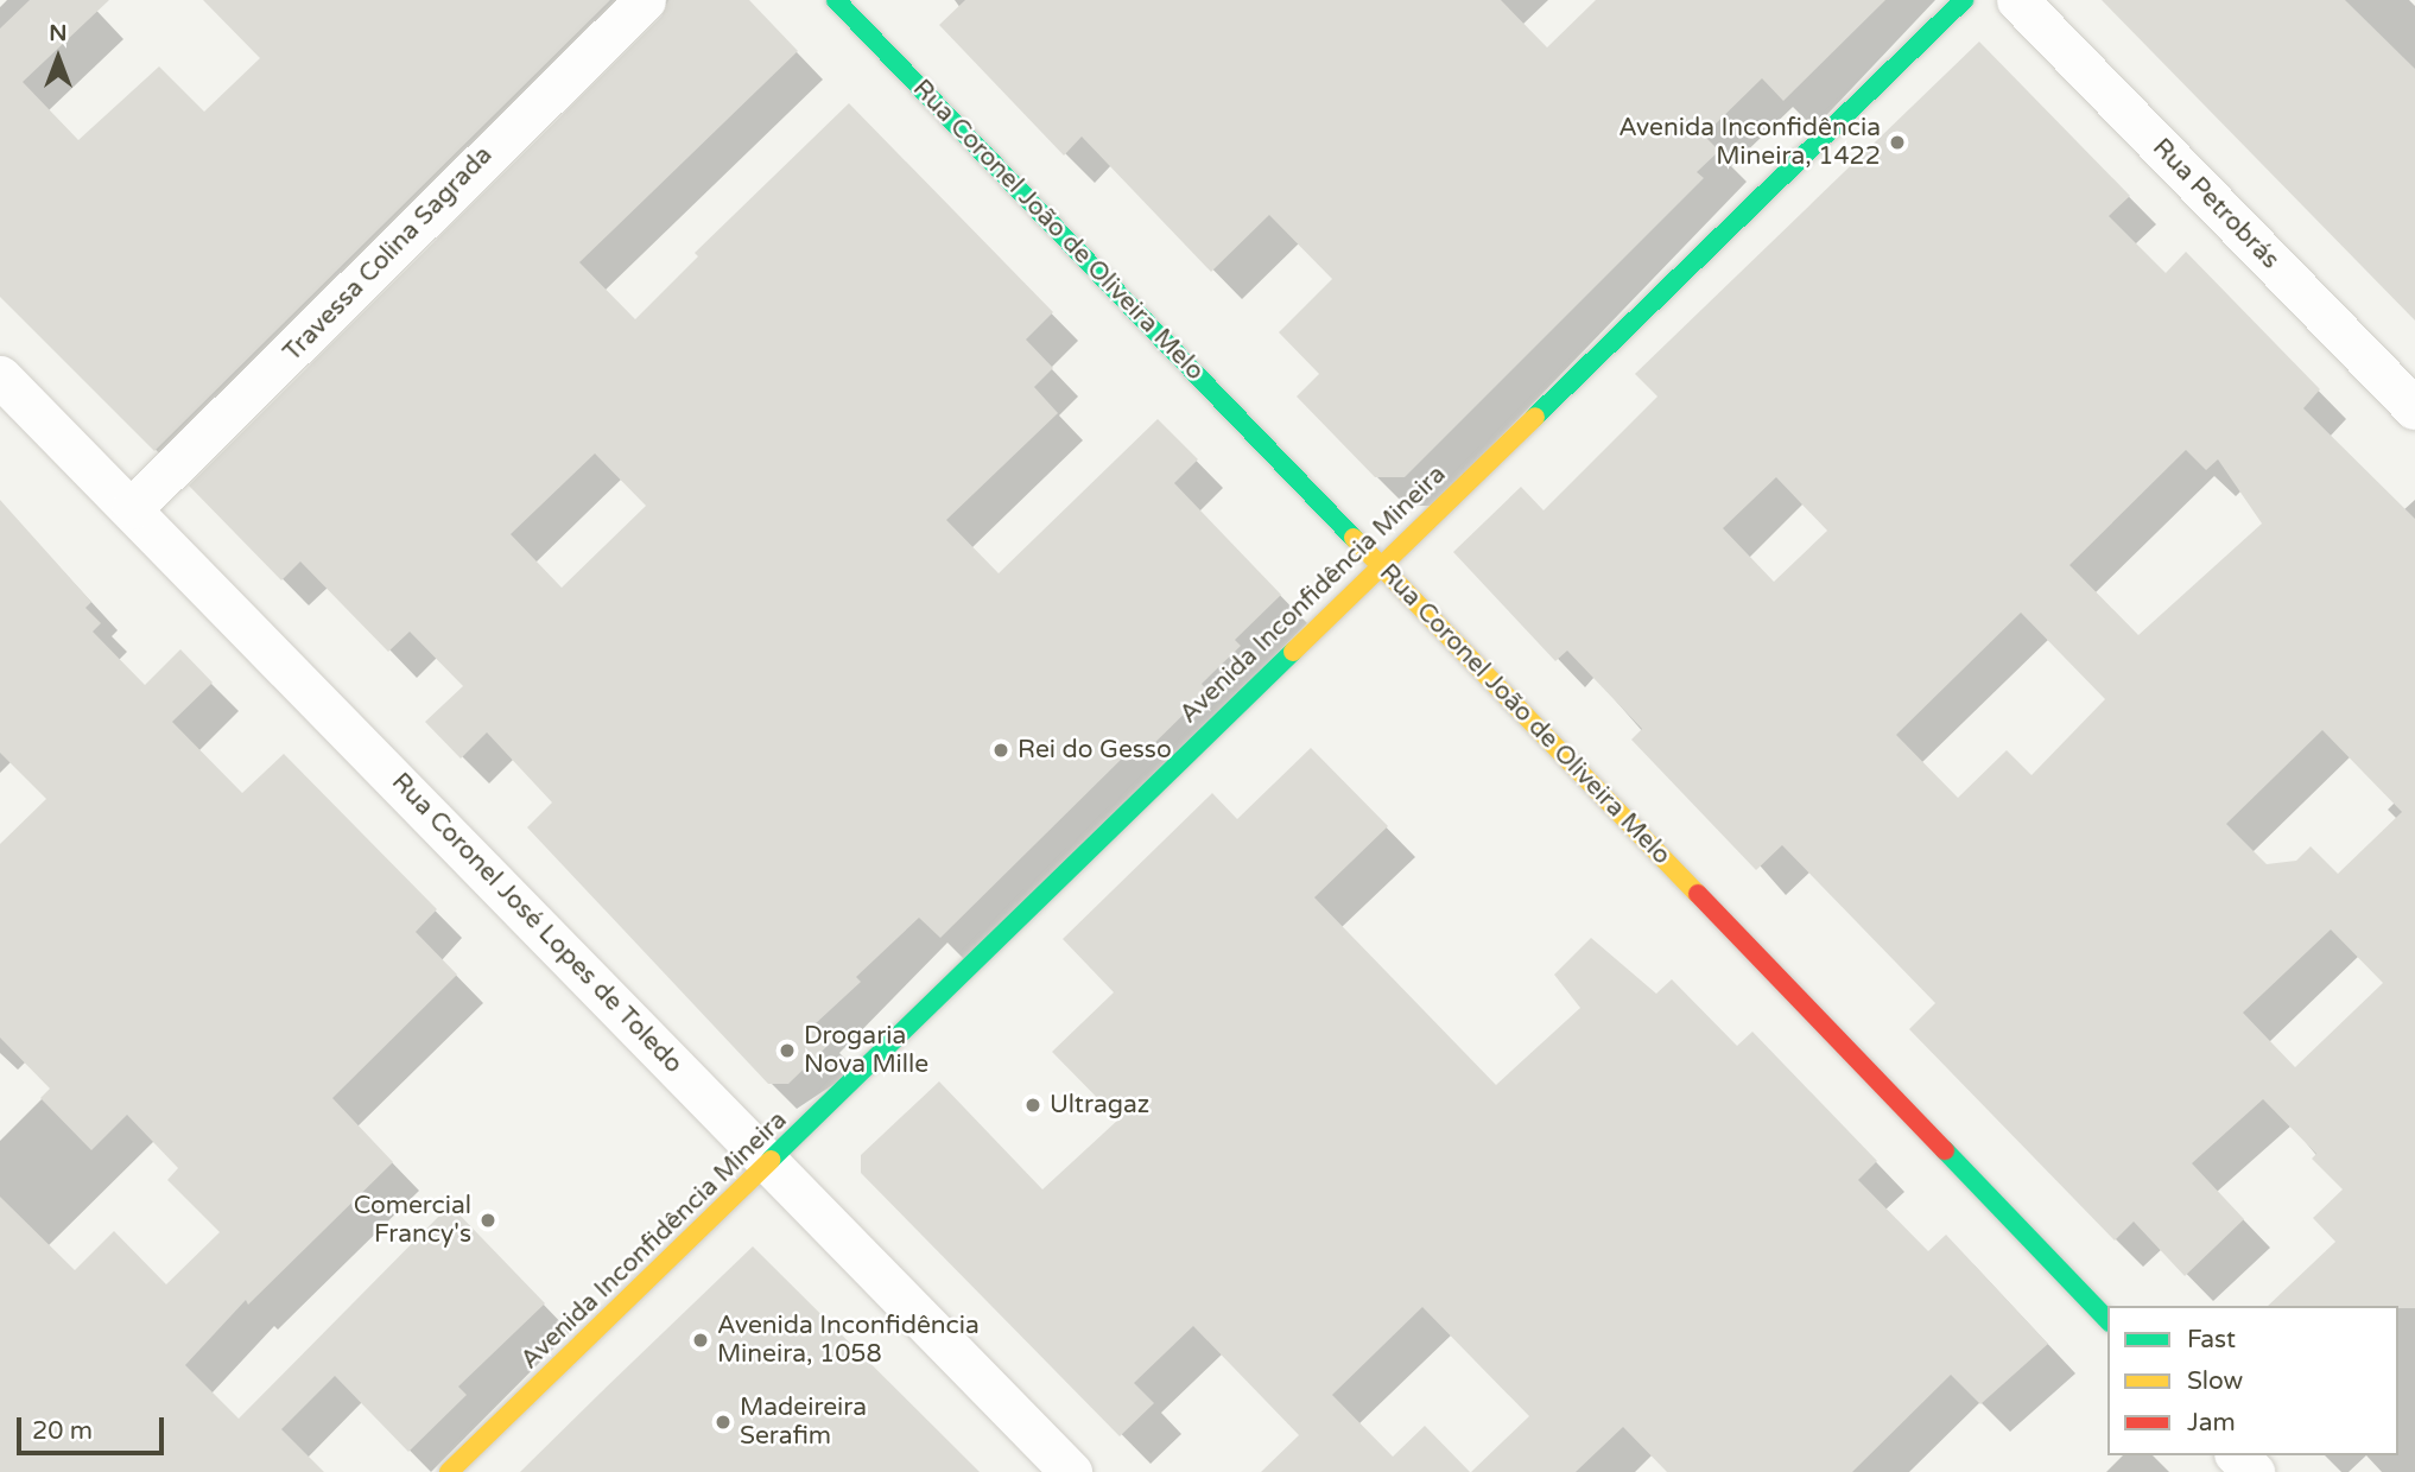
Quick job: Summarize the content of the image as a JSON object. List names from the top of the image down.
{
  "streets": {
    "street": [
      "Rua Petrobrás",
      "Rua Coronel João de Oliveira Melo",
      "Travessa Colina Sagrada",
      "Avenida Inconfidência Mineira",
      "Rua Coronel José Lopes de Toledo"
    ]
  },
  "crossings": [
    ["Rua Coronel João de Oliveira Melo", "Avenida Inconfidência Mineira"],
    ["Travessa Colina Sagrada", "Rua Coronel José Lopes de Toledo"],
    ["Avenida Inconfidência Mineira", "Rua Coronel José Lopes de Toledo"]
  ],
  "places": [
    "Avenida Inconfidência Mineira, 1422",
    "Rei do Gesso",
    "Drogaria Nova Mille",
    "Ultragaz",
    "Comercial Francy's",
    "Avenida Inconfidência Mineira, 1058",
    "Madeireira Serafim"
  ],
  "legend": ["Fast", "Slow", "Jam"],
  "scale_bar": "20 m",
  "north": "top"
}
